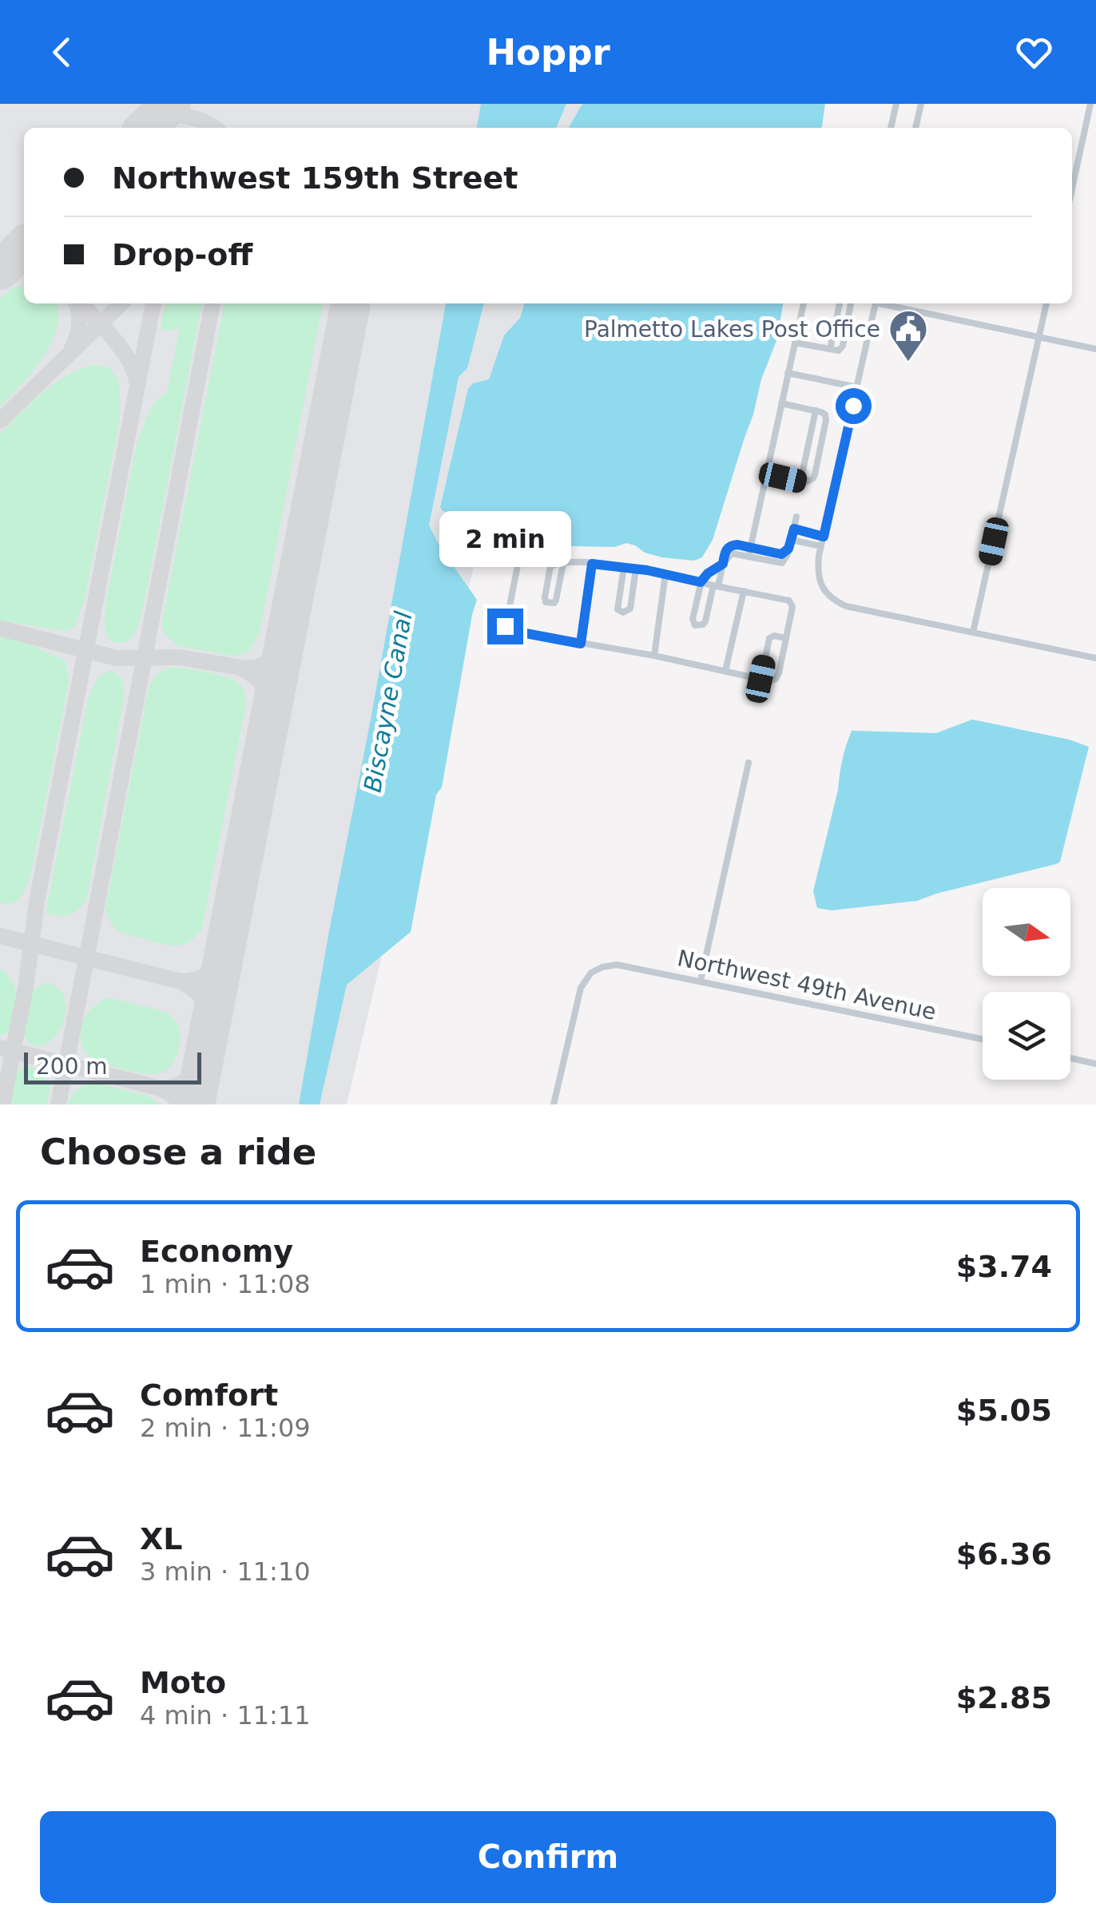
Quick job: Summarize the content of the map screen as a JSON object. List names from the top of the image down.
{
  "streets": {
    "street": ["Northwest 49th Avenue"]
  },
  "water": ["Biscayne Canal"],
  "places": {
    "public building": ["Palmetto Lakes Post Office"]
  },
  "scale_bar": "200 m",
  "north": "right",
  "page": {
    "header": "Hoppr",
    "banner": ["Northwest 159th Street", "Drop-off"],
    "bubble": "2 min",
    "scale": "200 m",
    "heading": "Choose a ride",
    "list": [
      {
        "name": "Economy",
        "note": "1 min · 11:08",
        "value": "$3.74"
      },
      {
        "name": "Comfort",
        "note": "2 min · 11:09",
        "value": "$5.05"
      },
      {
        "name": "XL",
        "note": "3 min · 11:10",
        "value": "$6.36"
      },
      {
        "name": "Moto",
        "note": "4 min · 11:11",
        "value": "$2.85"
      }
    ],
    "buttons": "Confirm"
  }
}
